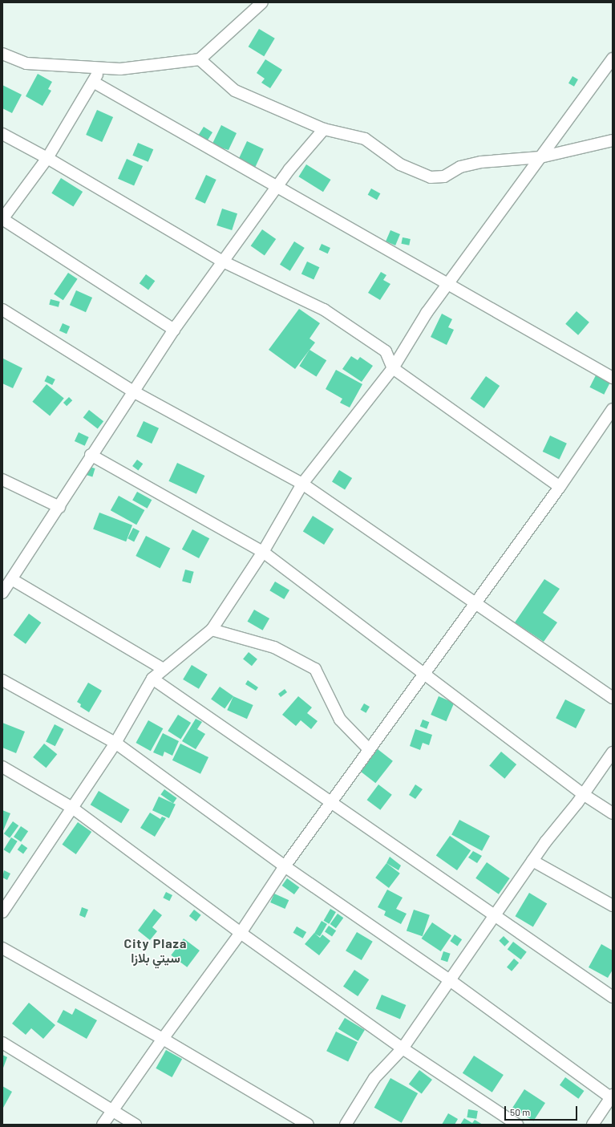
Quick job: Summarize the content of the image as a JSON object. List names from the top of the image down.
{
  "districts": ["City Plaza سيتي بلازا"],
  "scale_bar": "50 m"
}
